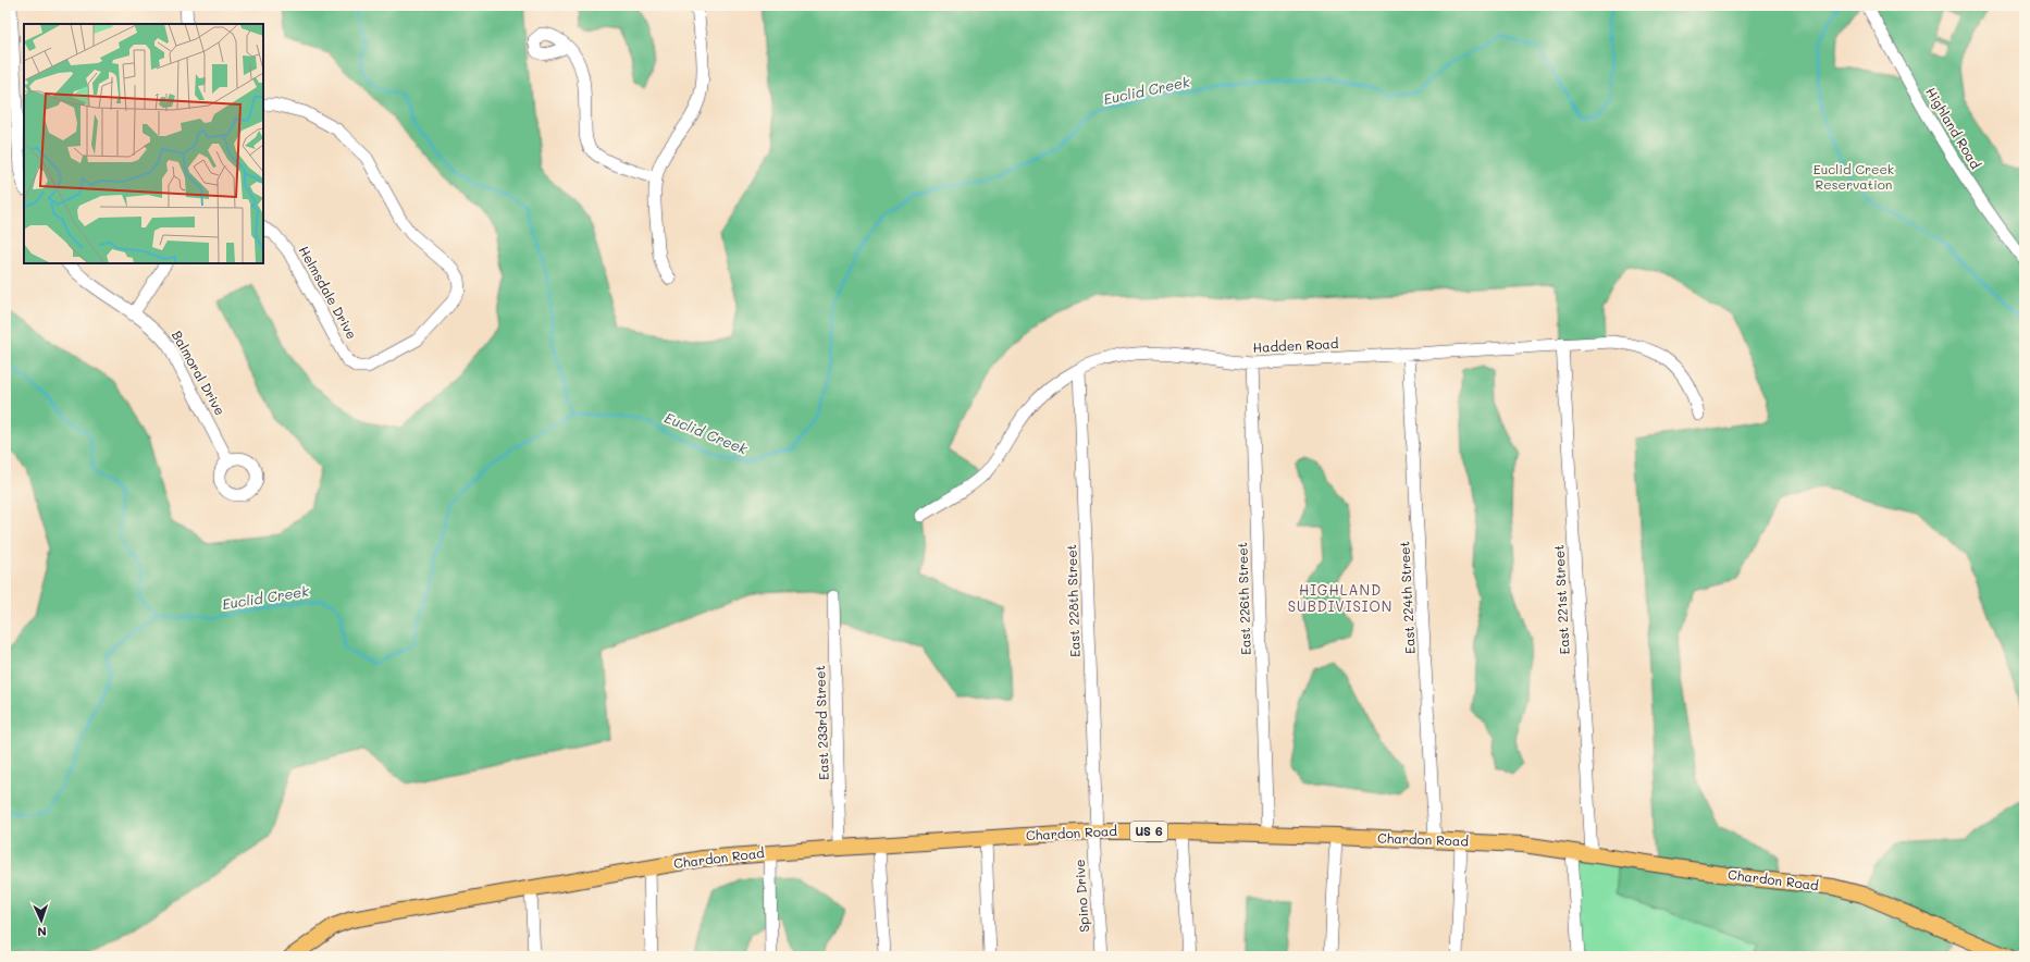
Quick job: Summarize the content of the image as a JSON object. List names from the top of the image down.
{
  "streets": {
    "main road": ["US 6", "Chardon Road"],
    "street": [
      "Highland Road",
      "Helmsdale Drive",
      "Hadden Road",
      "Balmoral Drive",
      "East 224th Street",
      "East 226th Street",
      "East 221st Street",
      "East 228th Street",
      "East 233rd Street",
      "Spino Drive"
    ]
  },
  "crossings": [
    ["Hadden Road", "East 224th Street"],
    ["Hadden Road", "East 226th Street"],
    ["Hadden Road", "East 221st Street"],
    ["Hadden Road", "East 228th Street"],
    ["East 224th Street", "Chardon Road"],
    ["East 226th Street", "Chardon Road"],
    ["East 221st Street", "Chardon Road"],
    ["East 228th Street", "Chardon Road"],
    ["East 228th Street", "Spino Drive"],
    ["East 233rd Street", "Chardon Road"],
    ["Chardon Road", "Spino Drive"]
  ],
  "districts": ["HIGHLAND SUBDIVISION"],
  "water": ["Euclid Creek"],
  "parks": ["Euclid Creek Reservation"],
  "north": "bottom"
}
